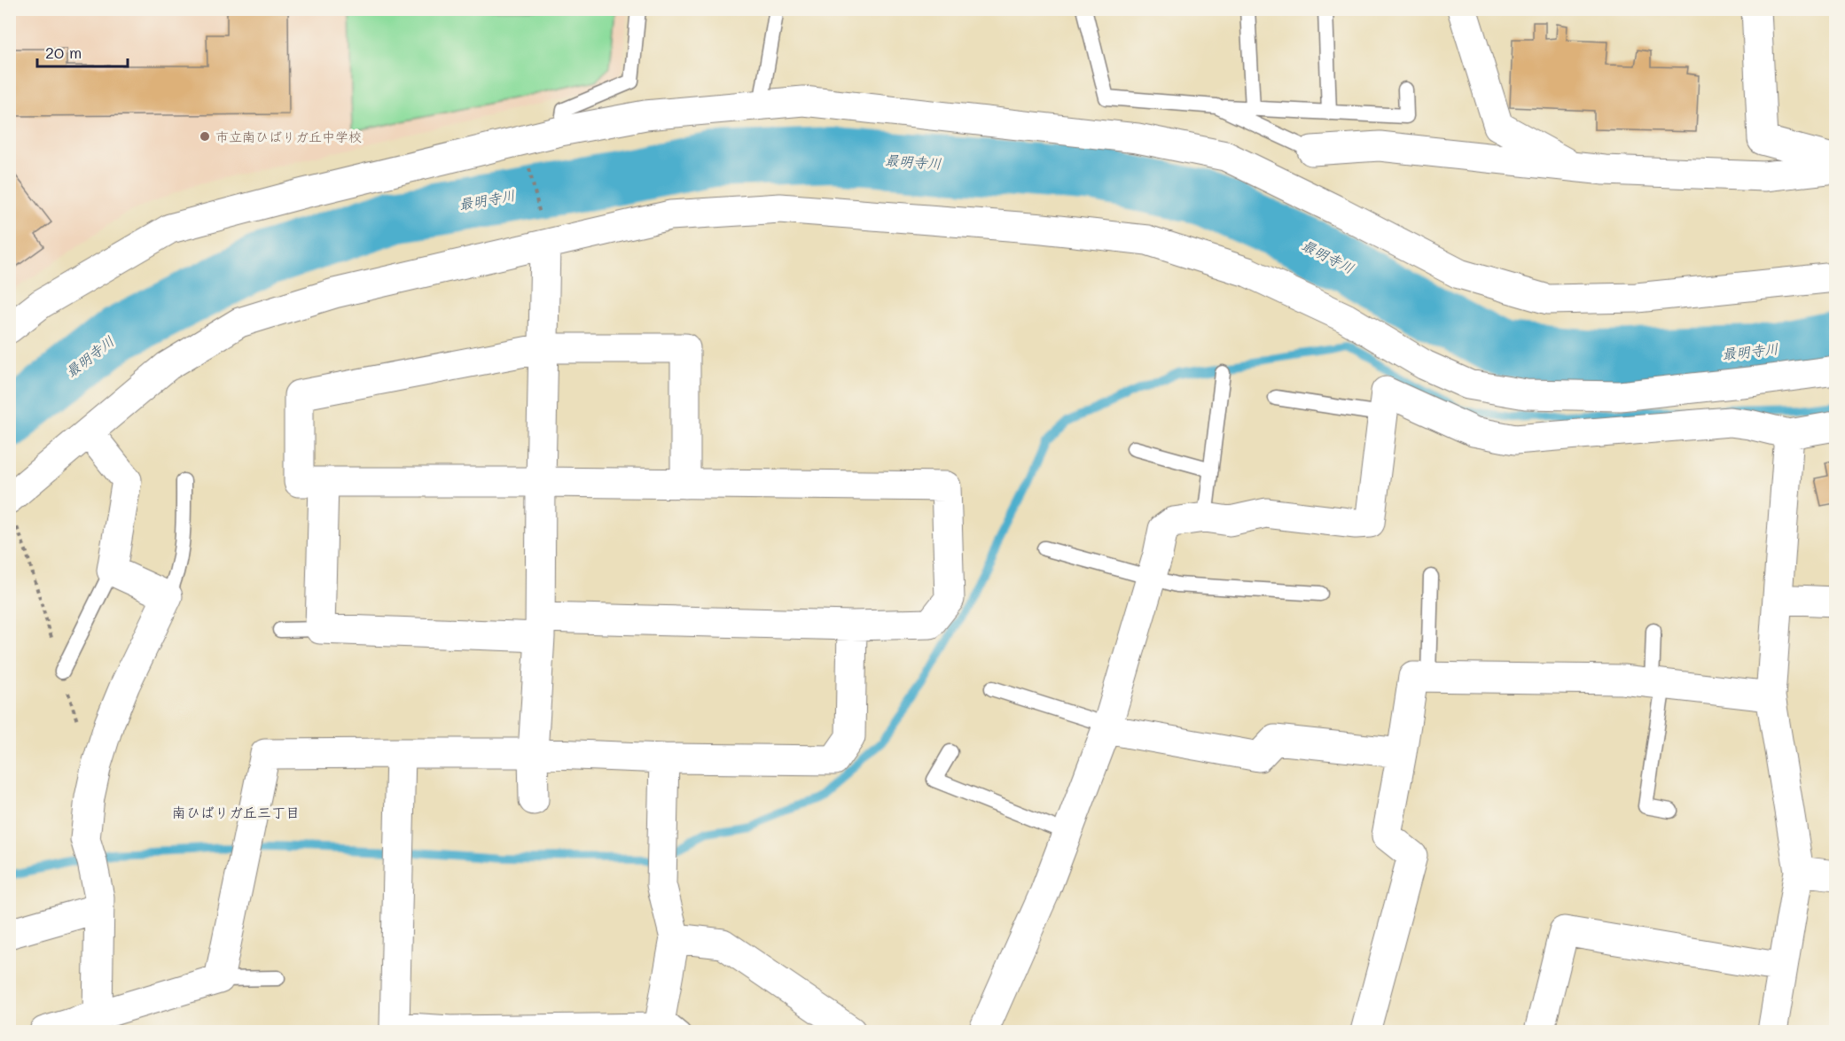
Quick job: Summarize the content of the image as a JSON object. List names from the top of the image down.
{
  "districts": ["南ひばりガ丘三丁目"],
  "water": ["最明寺川"],
  "places": ["市立南ひばりガ丘中学校"],
  "scale_bar": "20 m"
}
